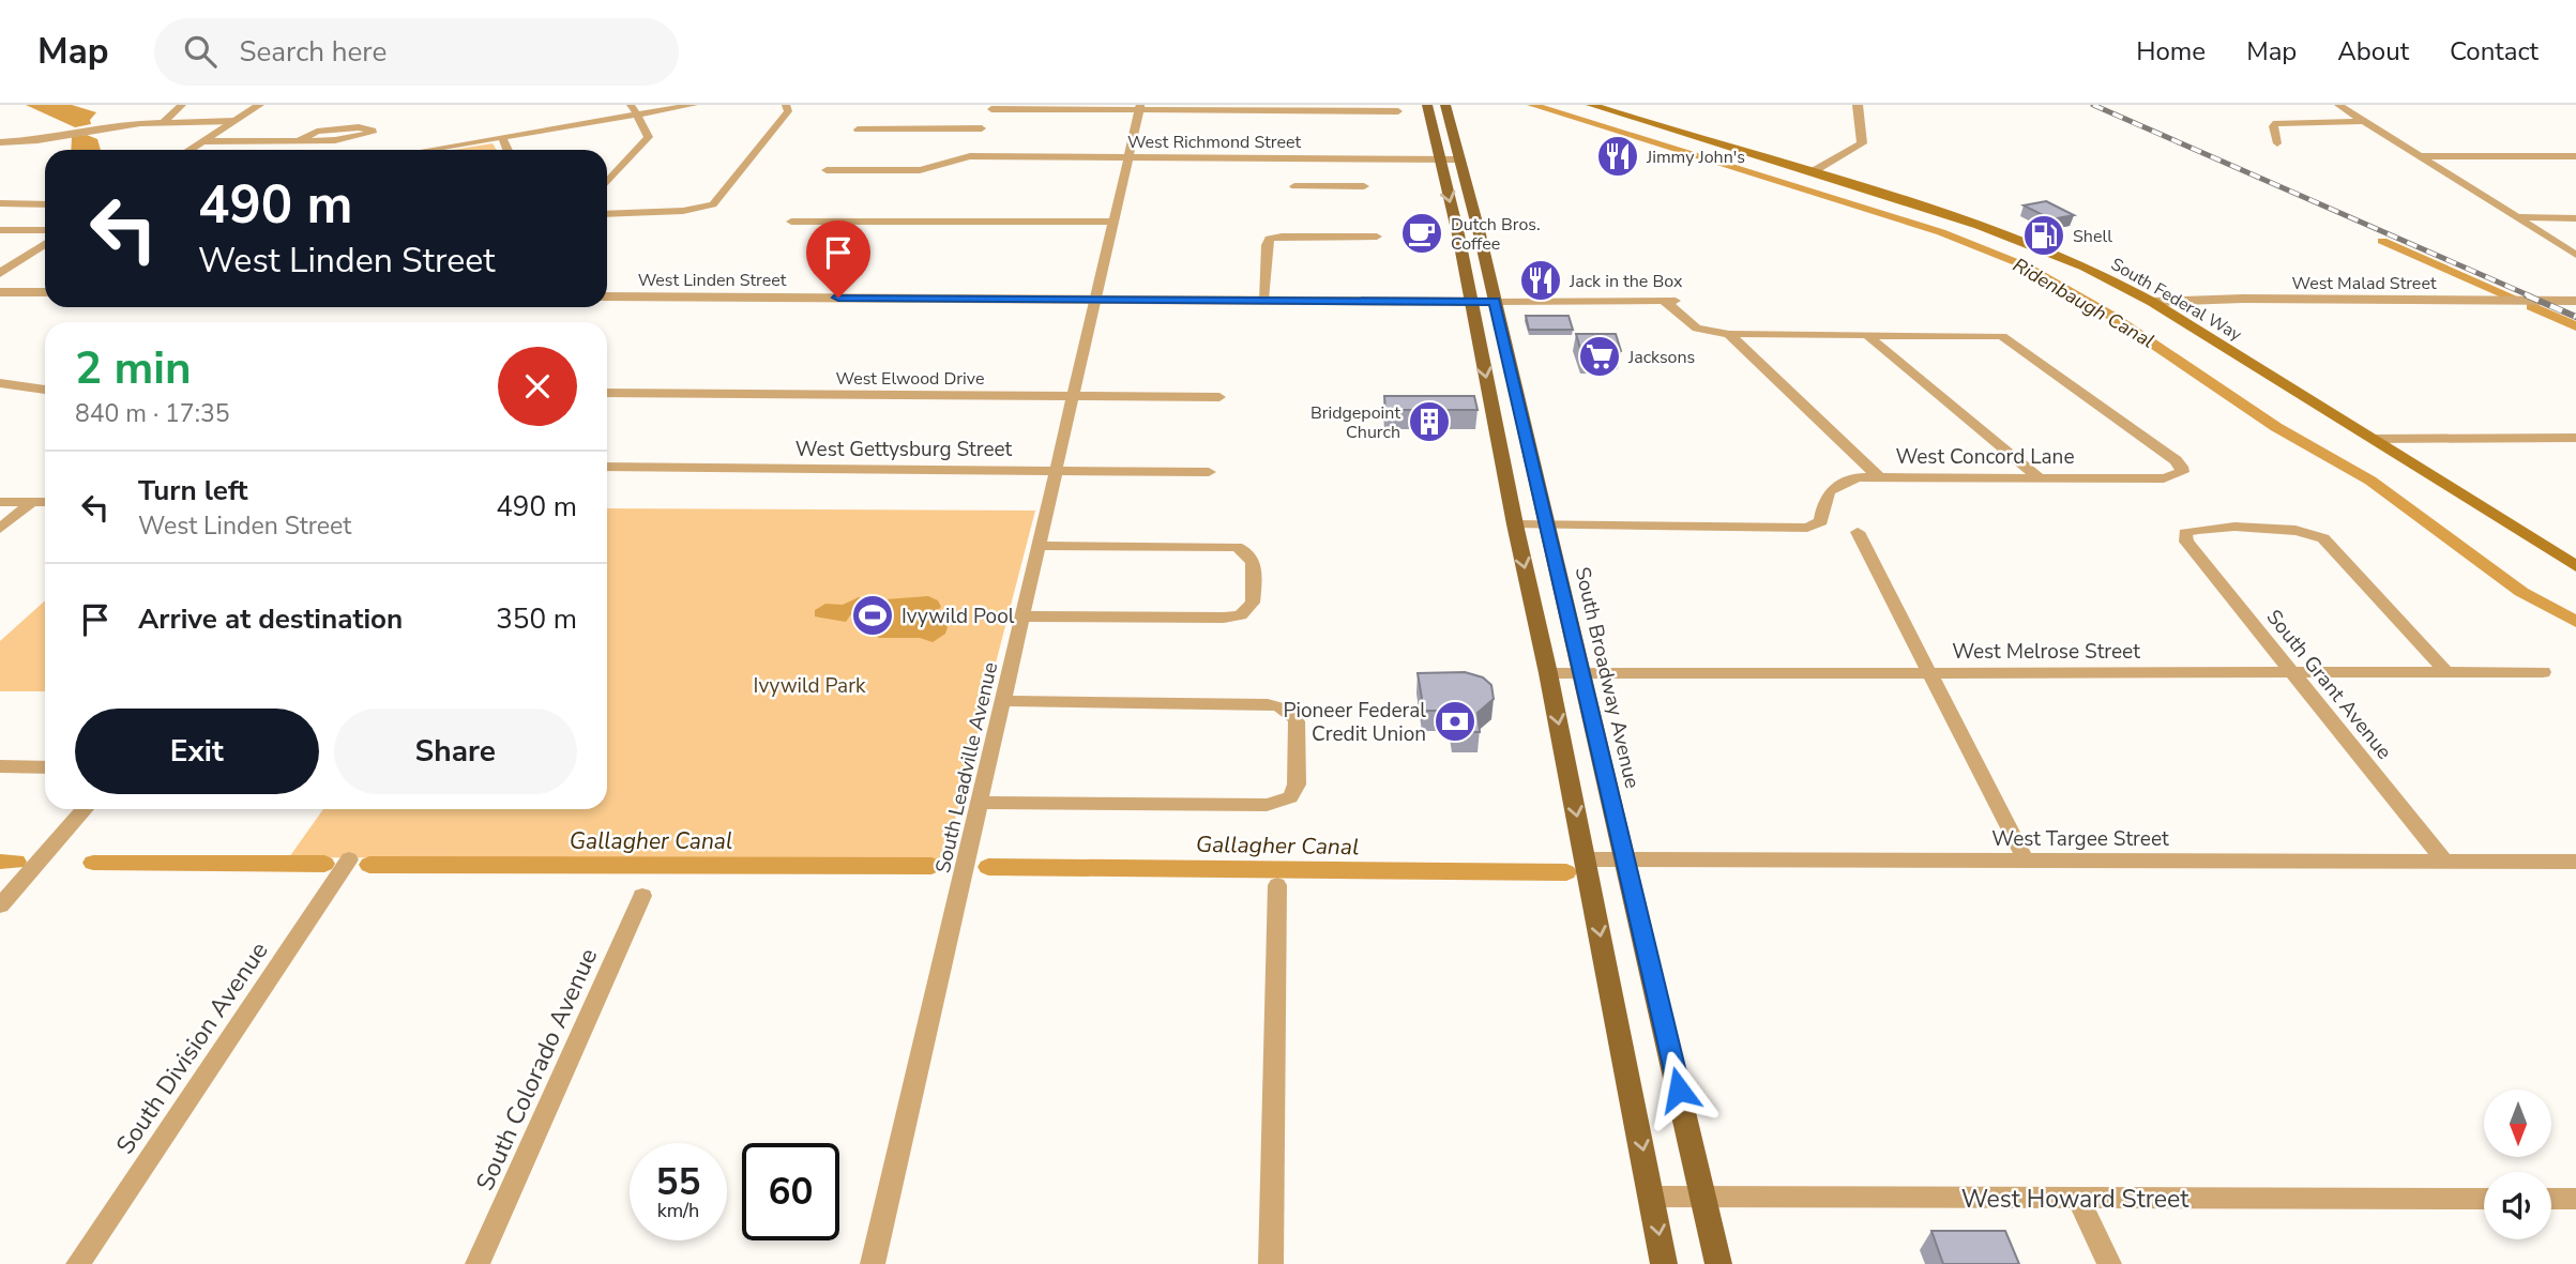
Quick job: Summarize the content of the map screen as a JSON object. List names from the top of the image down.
{
  "streets": {
    "main road": ["South Federal Way", "South Broadway Avenue"],
    "street": [
      "West Richmond Street",
      "West Linden Street",
      "West Malad Street",
      "West Elwood Drive",
      "West Gettysburg Street",
      "West Concord Lane",
      "West Melrose Street",
      "South Grant Avenue",
      "South Leadville Avenue",
      "West Targee Street",
      "South Division Avenue",
      "South Colorado Avenue",
      "West Howard Street"
    ]
  },
  "crossings": [
    ["West Richmond Street", "South Broadway Avenue"],
    ["West Richmond Street", "South Leadville Avenue"],
    ["West Linden Street", "South Broadway Avenue"],
    ["West Linden Street", "South Leadville Avenue"],
    ["West Malad Street", "South Federal Way"],
    ["West Elwood Drive", "South Leadville Avenue"],
    ["West Gettysburg Street", "South Leadville Avenue"],
    ["West Concord Lane", "South Broadway Avenue"],
    ["West Melrose Street", "South Broadway Avenue"],
    ["West Melrose Street", "South Grant Avenue"],
    ["South Broadway Avenue", "West Targee Street"],
    ["South Broadway Avenue", "West Howard Street"],
    ["South Grant Avenue", "West Targee Street"]
  ],
  "water": ["Ridenbaugh Canal", "Gallagher Canal"],
  "parks": ["Ivywild Park"],
  "places": {
    "restaurant": ["Jimmy John's", "Jack in the Box"],
    "cafe": ["Dutch Bros. Coffee"],
    "fuel station": ["Shell"],
    "supermarket": ["Jacksons"],
    "building": ["Bridgepoint Church"],
    "sports": ["Ivywild Pool"],
    "bank": ["Pioneer Federal Credit Union"]
  },
  "north": "bottom",
  "page": {
    "header": "Map",
    "search": "Search here",
    "nav": [
      "Home",
      "Map",
      "About",
      "Contact"
    ],
    "turn": ["490 m", "West Linden Street"],
    "heading": ["2 min", "840 m · 17:35"],
    "list": [
      {
        "name": "Turn left",
        "note": "West Linden Street",
        "value": "490 m"
      },
      {
        "name": "Arrive at destination",
        "value": "350 m"
      }
    ],
    "buttons": ["Exit", "Share"],
    "speed": "55 km/h",
    "limit": "60"
  }
}
